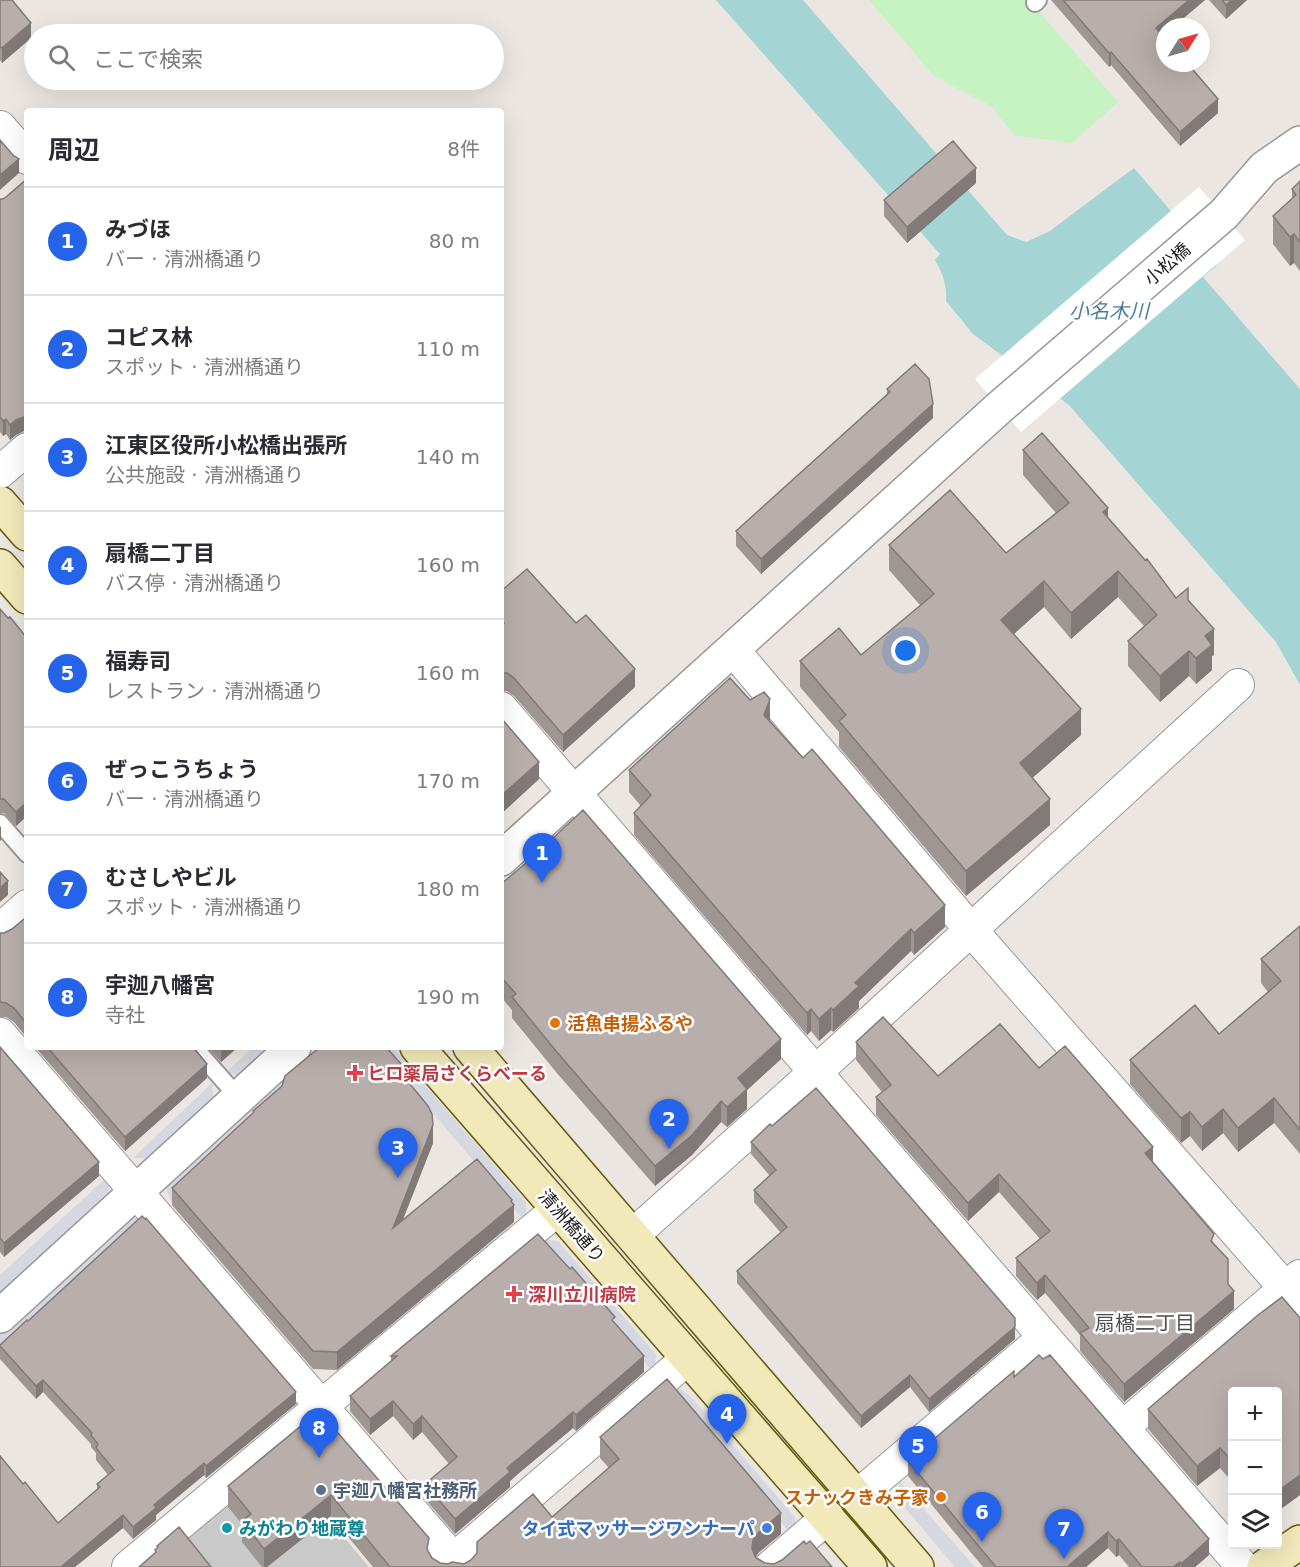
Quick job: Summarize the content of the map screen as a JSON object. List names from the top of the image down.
{
  "streets": {
    "main road": ["清洲橋通り"],
    "street": ["小松橋"]
  },
  "districts": ["扇橋二丁目"],
  "water": ["小名木川"],
  "places": {
    "other": [
      "活魚串揚ふるや",
      "宇迦八幡宮社務所",
      "スナックきみ子家",
      "みがわり地蔵尊",
      "タイ式マッサージワンナーパ"
    ],
    "health": ["ヒロ薬局さくらべーる", "深川立川病院"]
  },
  "north": "top right",
  "page": {
    "search": "ここで検索",
    "heading": ["周辺", "8件"],
    "list": [
      {
        "mark": "1",
        "name": "みづほ",
        "note": "バー · 清洲橋通り",
        "value": "80 m"
      },
      {
        "mark": "2",
        "name": "コピス林",
        "note": "スポット · 清洲橋通り",
        "value": "110 m"
      },
      {
        "mark": "3",
        "name": "江東区役所小松橋出張所",
        "note": "公共施設 · 清洲橋通り",
        "value": "140 m"
      },
      {
        "mark": "4",
        "name": "扇橋二丁目",
        "note": "バス停 · 清洲橋通り",
        "value": "160 m"
      },
      {
        "mark": "5",
        "name": "福寿司",
        "note": "レストラン · 清洲橋通り",
        "value": "160 m"
      },
      {
        "mark": "6",
        "name": "ぜっこうちょう",
        "note": "バー · 清洲橋通り",
        "value": "170 m"
      },
      {
        "mark": "7",
        "name": "むさしやビル",
        "note": "スポット · 清洲橋通り",
        "value": "180 m"
      },
      {
        "mark": "8",
        "name": "宇迦八幡宮",
        "note": "寺社",
        "value": "190 m"
      }
    ],
    "pins": [
      "1",
      "2",
      "3",
      "4",
      "8",
      "5",
      "6",
      "7"
    ],
    "map_buttons": ["+", "−"]
  }
}
